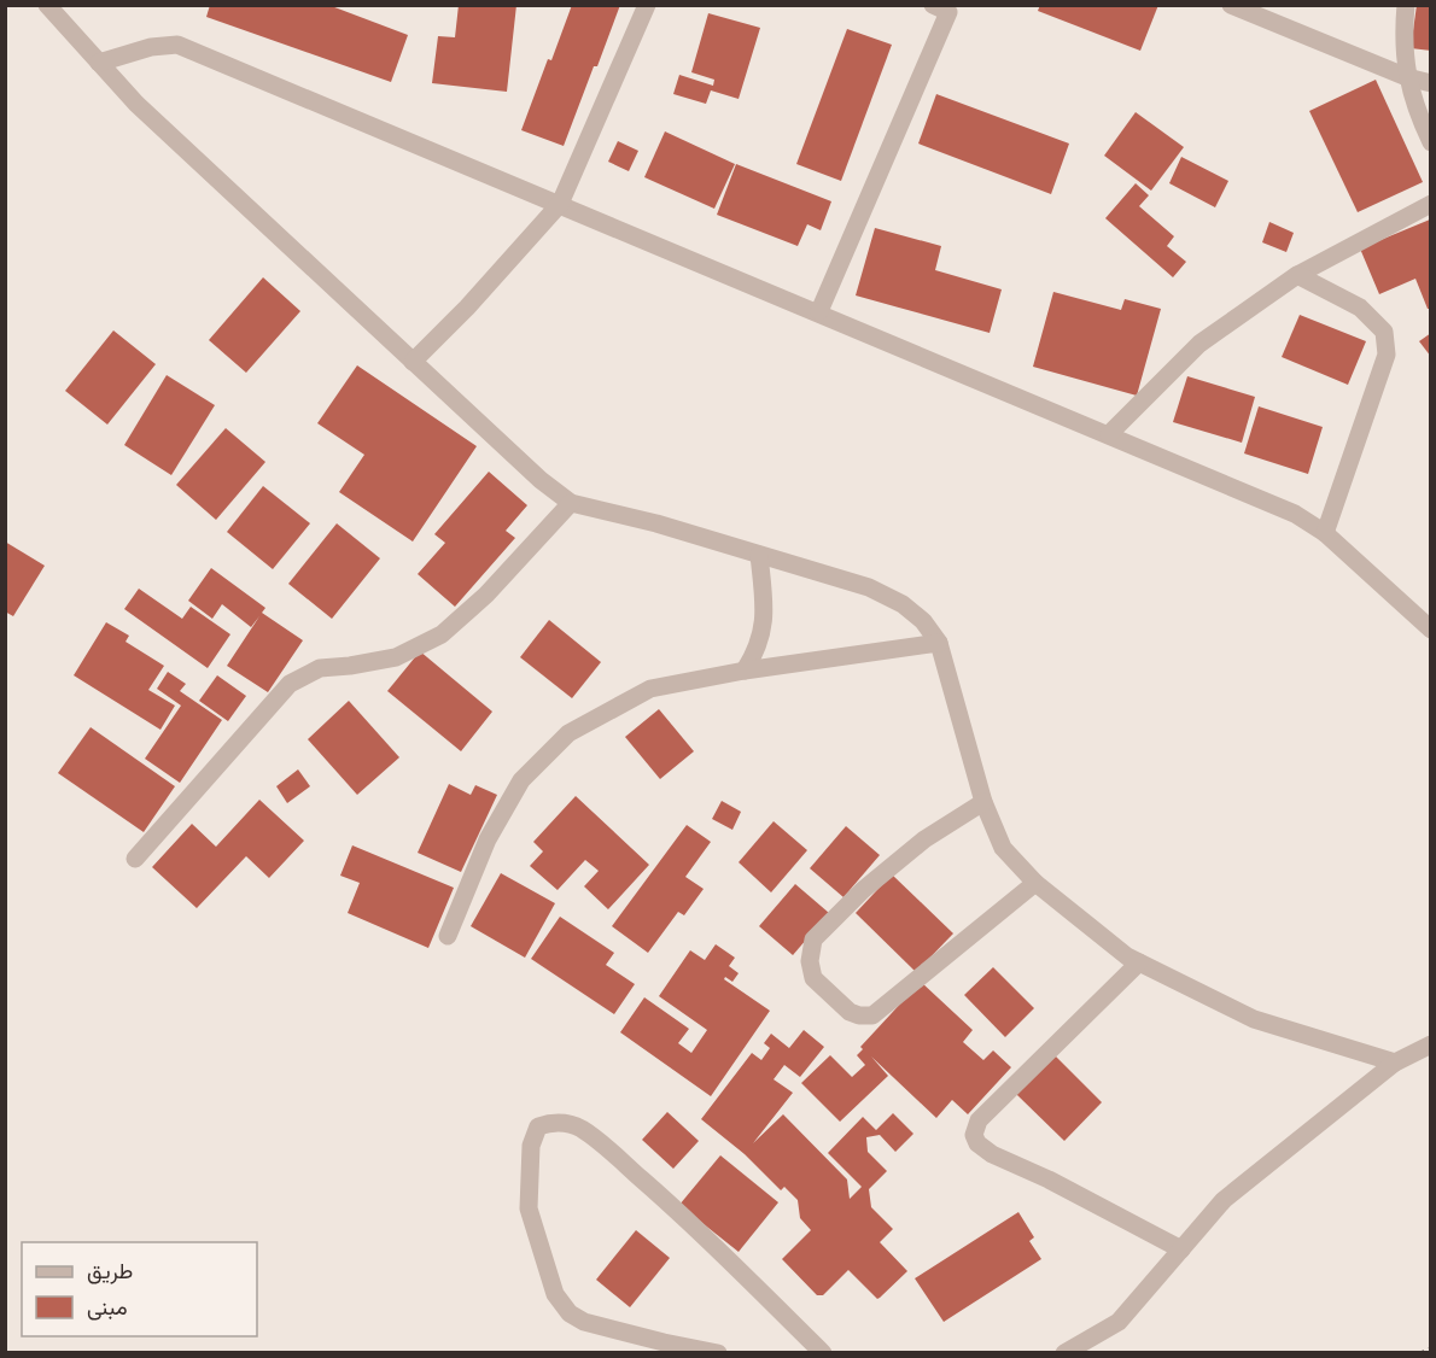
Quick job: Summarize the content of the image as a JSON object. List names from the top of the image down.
{
  "legend": ["طريق", "مبنى"]
}
